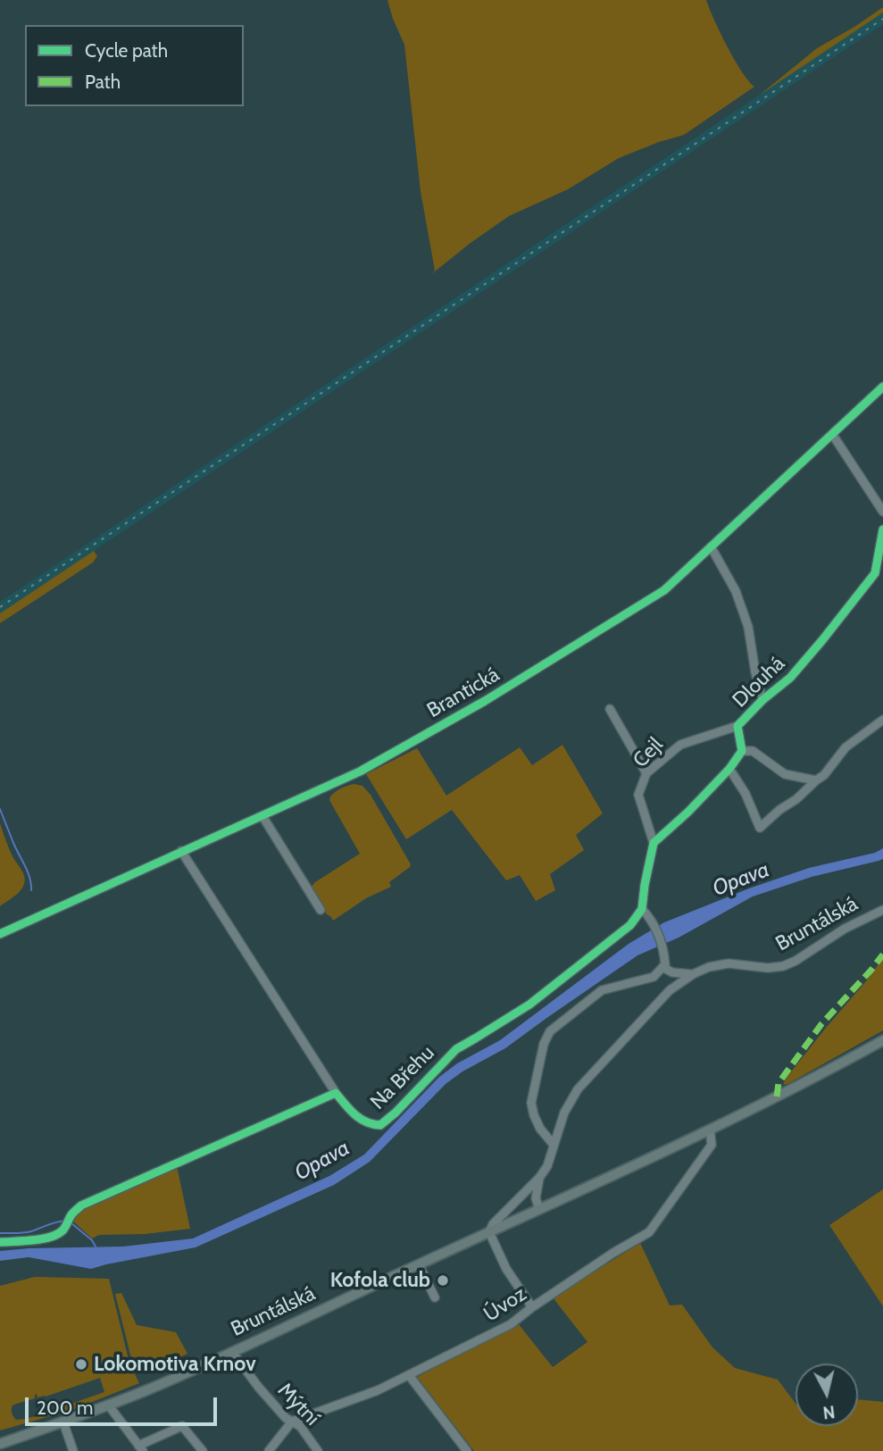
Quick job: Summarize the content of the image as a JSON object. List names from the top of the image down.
{
  "streets": {
    "main road": ["Bruntálská"],
    "street": [
      "Dlouhá",
      "Brantická",
      "Cejl",
      "Na Břehu",
      "Úvoz",
      "Mýtní"
    ]
  },
  "crossings": [
    ["Dlouhá", "Cejl"],
    ["Bruntálská", "Úvoz"],
    ["Bruntálská", "Mýtní"],
    ["Úvoz", "Mýtní"]
  ],
  "water": ["Opava"],
  "places": ["Kofola club", "Lokomotiva Krnov"],
  "legend": ["Cycle path", "Path"],
  "scale_bar": "200 m",
  "north": "bottom"
}
